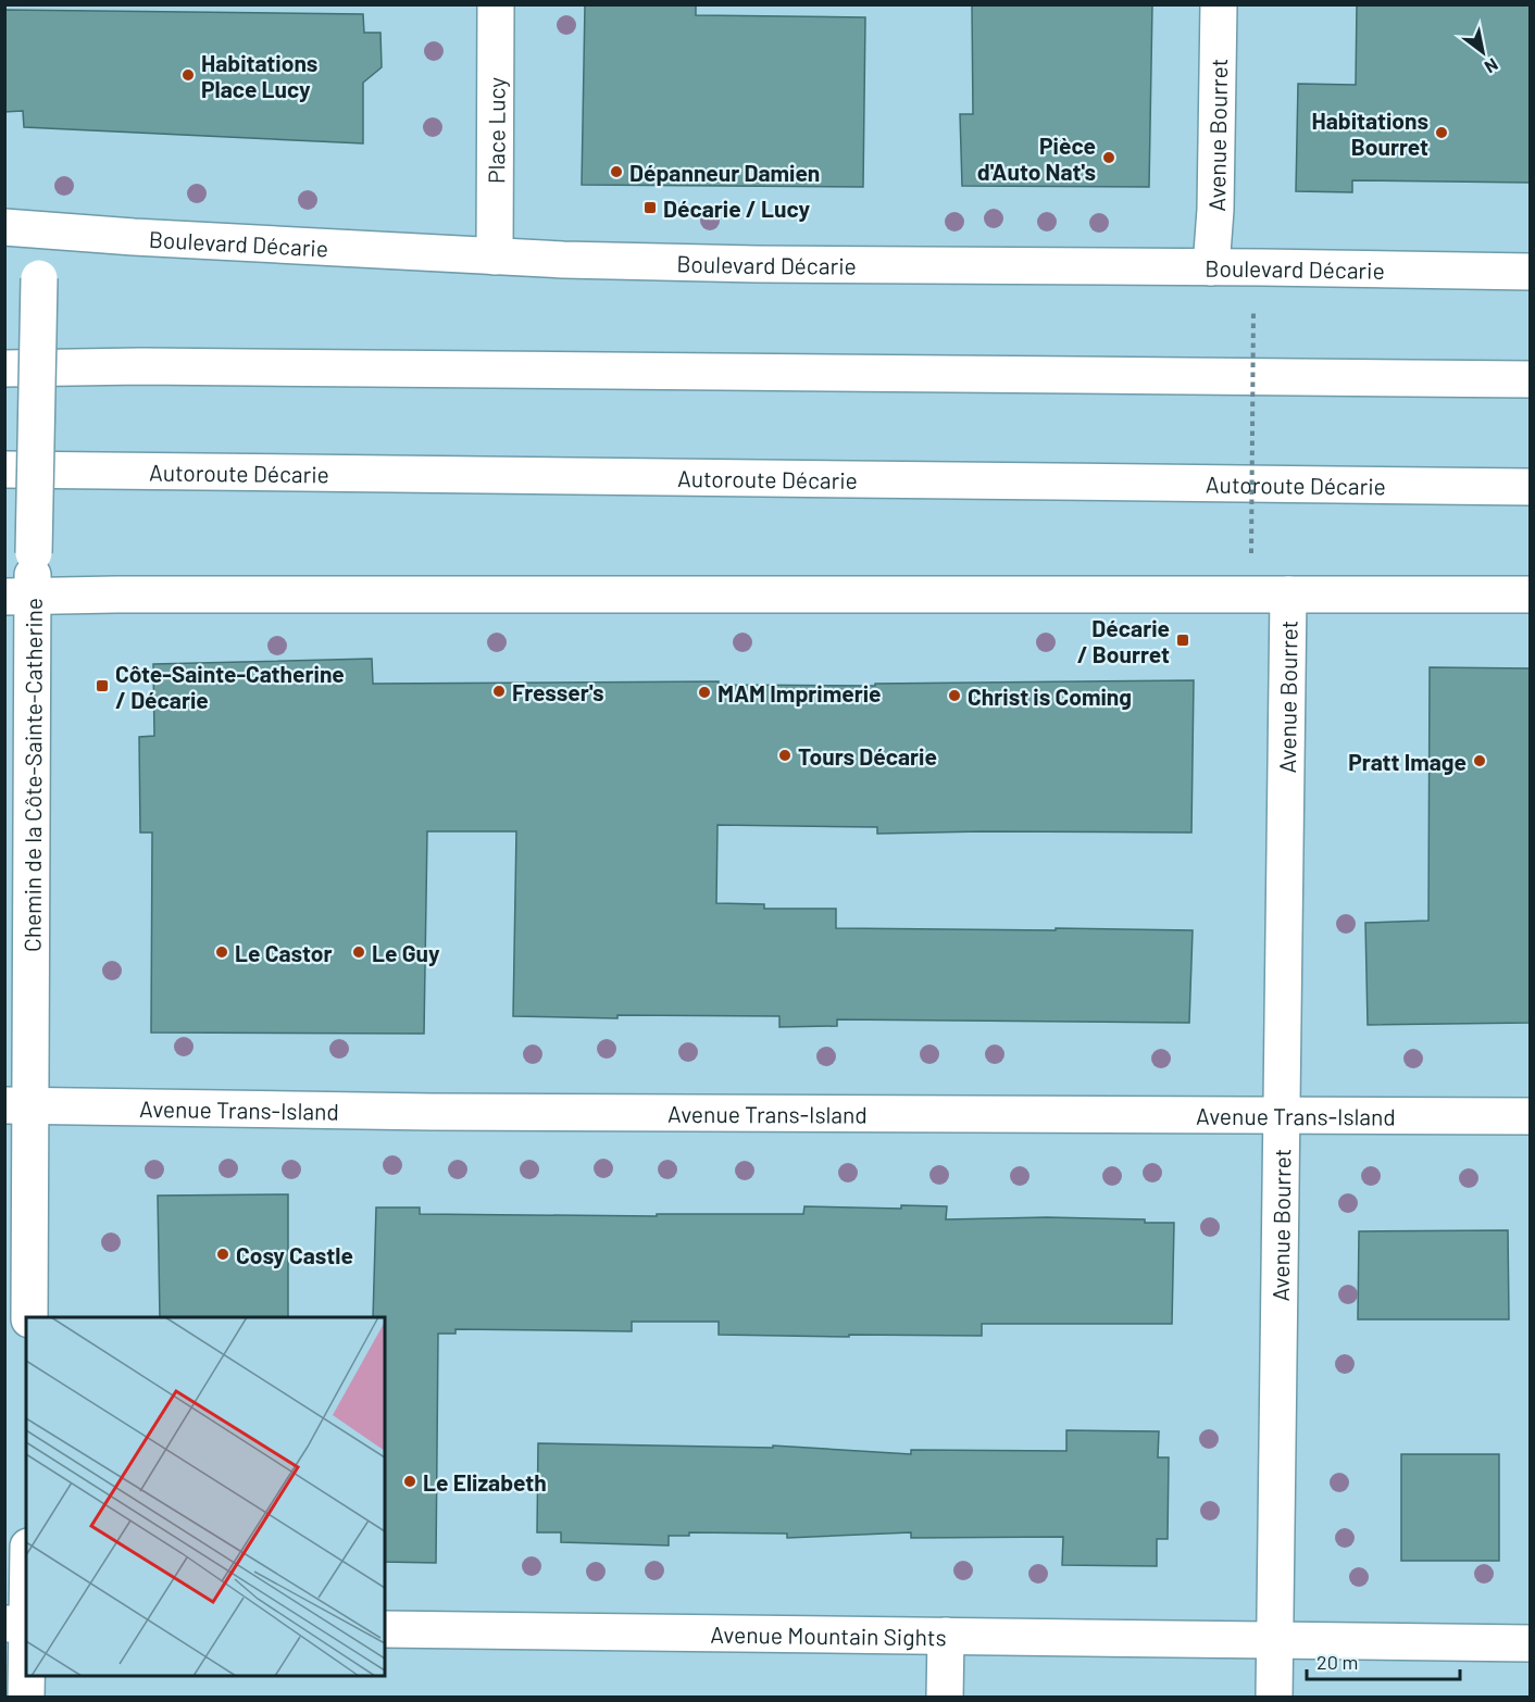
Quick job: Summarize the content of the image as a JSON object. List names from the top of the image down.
{
  "streets": {
    "main road": [
      "Place Lucy",
      "Avenue Bourret",
      "Boulevard Décarie",
      "Autoroute Décarie",
      "Chemin de la Côte-Sainte-Catherine",
      "Avenue Trans-Island",
      "Avenue Mountain Sights"
    ]
  },
  "crossings": [
    ["Place Lucy", "Boulevard Décarie"],
    ["Avenue Bourret", "Boulevard Décarie"],
    ["Avenue Bourret", "Avenue Trans-Island"],
    ["Avenue Bourret", "Avenue Mountain Sights"],
    ["Boulevard Décarie", "Chemin de la Côte-Sainte-Catherine"],
    ["Chemin de la Côte-Sainte-Catherine", "Avenue Trans-Island"]
  ],
  "places": {
    "other": [
      "Habitations Place Lucy",
      "Habitations Bourret",
      "Pièce d'Auto Nat's",
      "Dépanneur Damien",
      "Fresser's",
      "MAM Imprimerie",
      "Christ is Coming",
      "Tours Décarie",
      "Pratt Image",
      "Le Castor",
      "Le Guy",
      "Cosy Castle",
      "Le Elizabeth"
    ],
    "transit": ["Décarie / Lucy", "Décarie / Bourret", "Côte-Sainte-Catherine / Décarie"]
  },
  "scale_bar": "20 m",
  "north": "bottom right"
}
